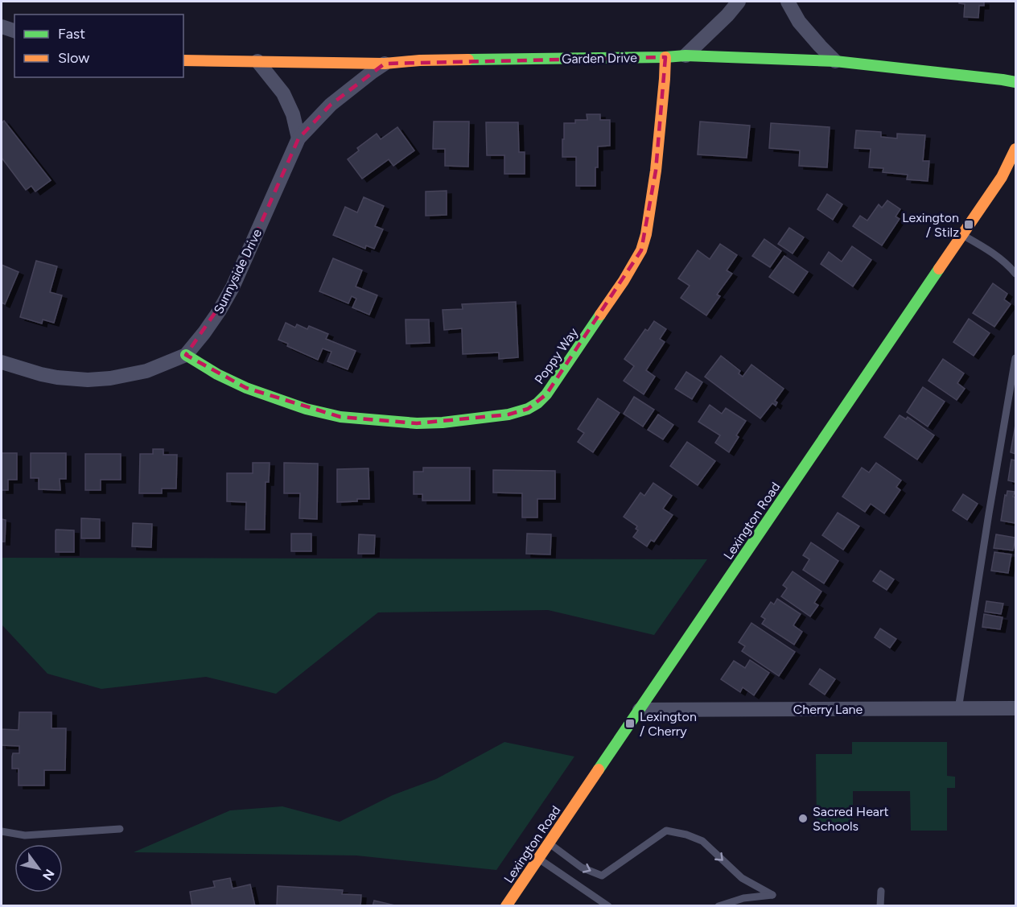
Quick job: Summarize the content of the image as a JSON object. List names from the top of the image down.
{
  "streets": {
    "street": [
      "Garden Drive",
      "Sunnyside Drive",
      "Poppy Way",
      "Lexington Road",
      "Cherry Lane"
    ]
  },
  "crossings": [
    ["Garden Drive", "Sunnyside Drive"],
    ["Garden Drive", "Poppy Way"],
    ["Sunnyside Drive", "Poppy Way"],
    ["Lexington Road", "Cherry Lane"]
  ],
  "places": {
    "transit": ["Lexington / Stilz", "Lexington / Cherry"],
    "other": ["Sacred Heart Schools"]
  },
  "legend": ["Fast", "Slow"],
  "north": "bottom right"
}
